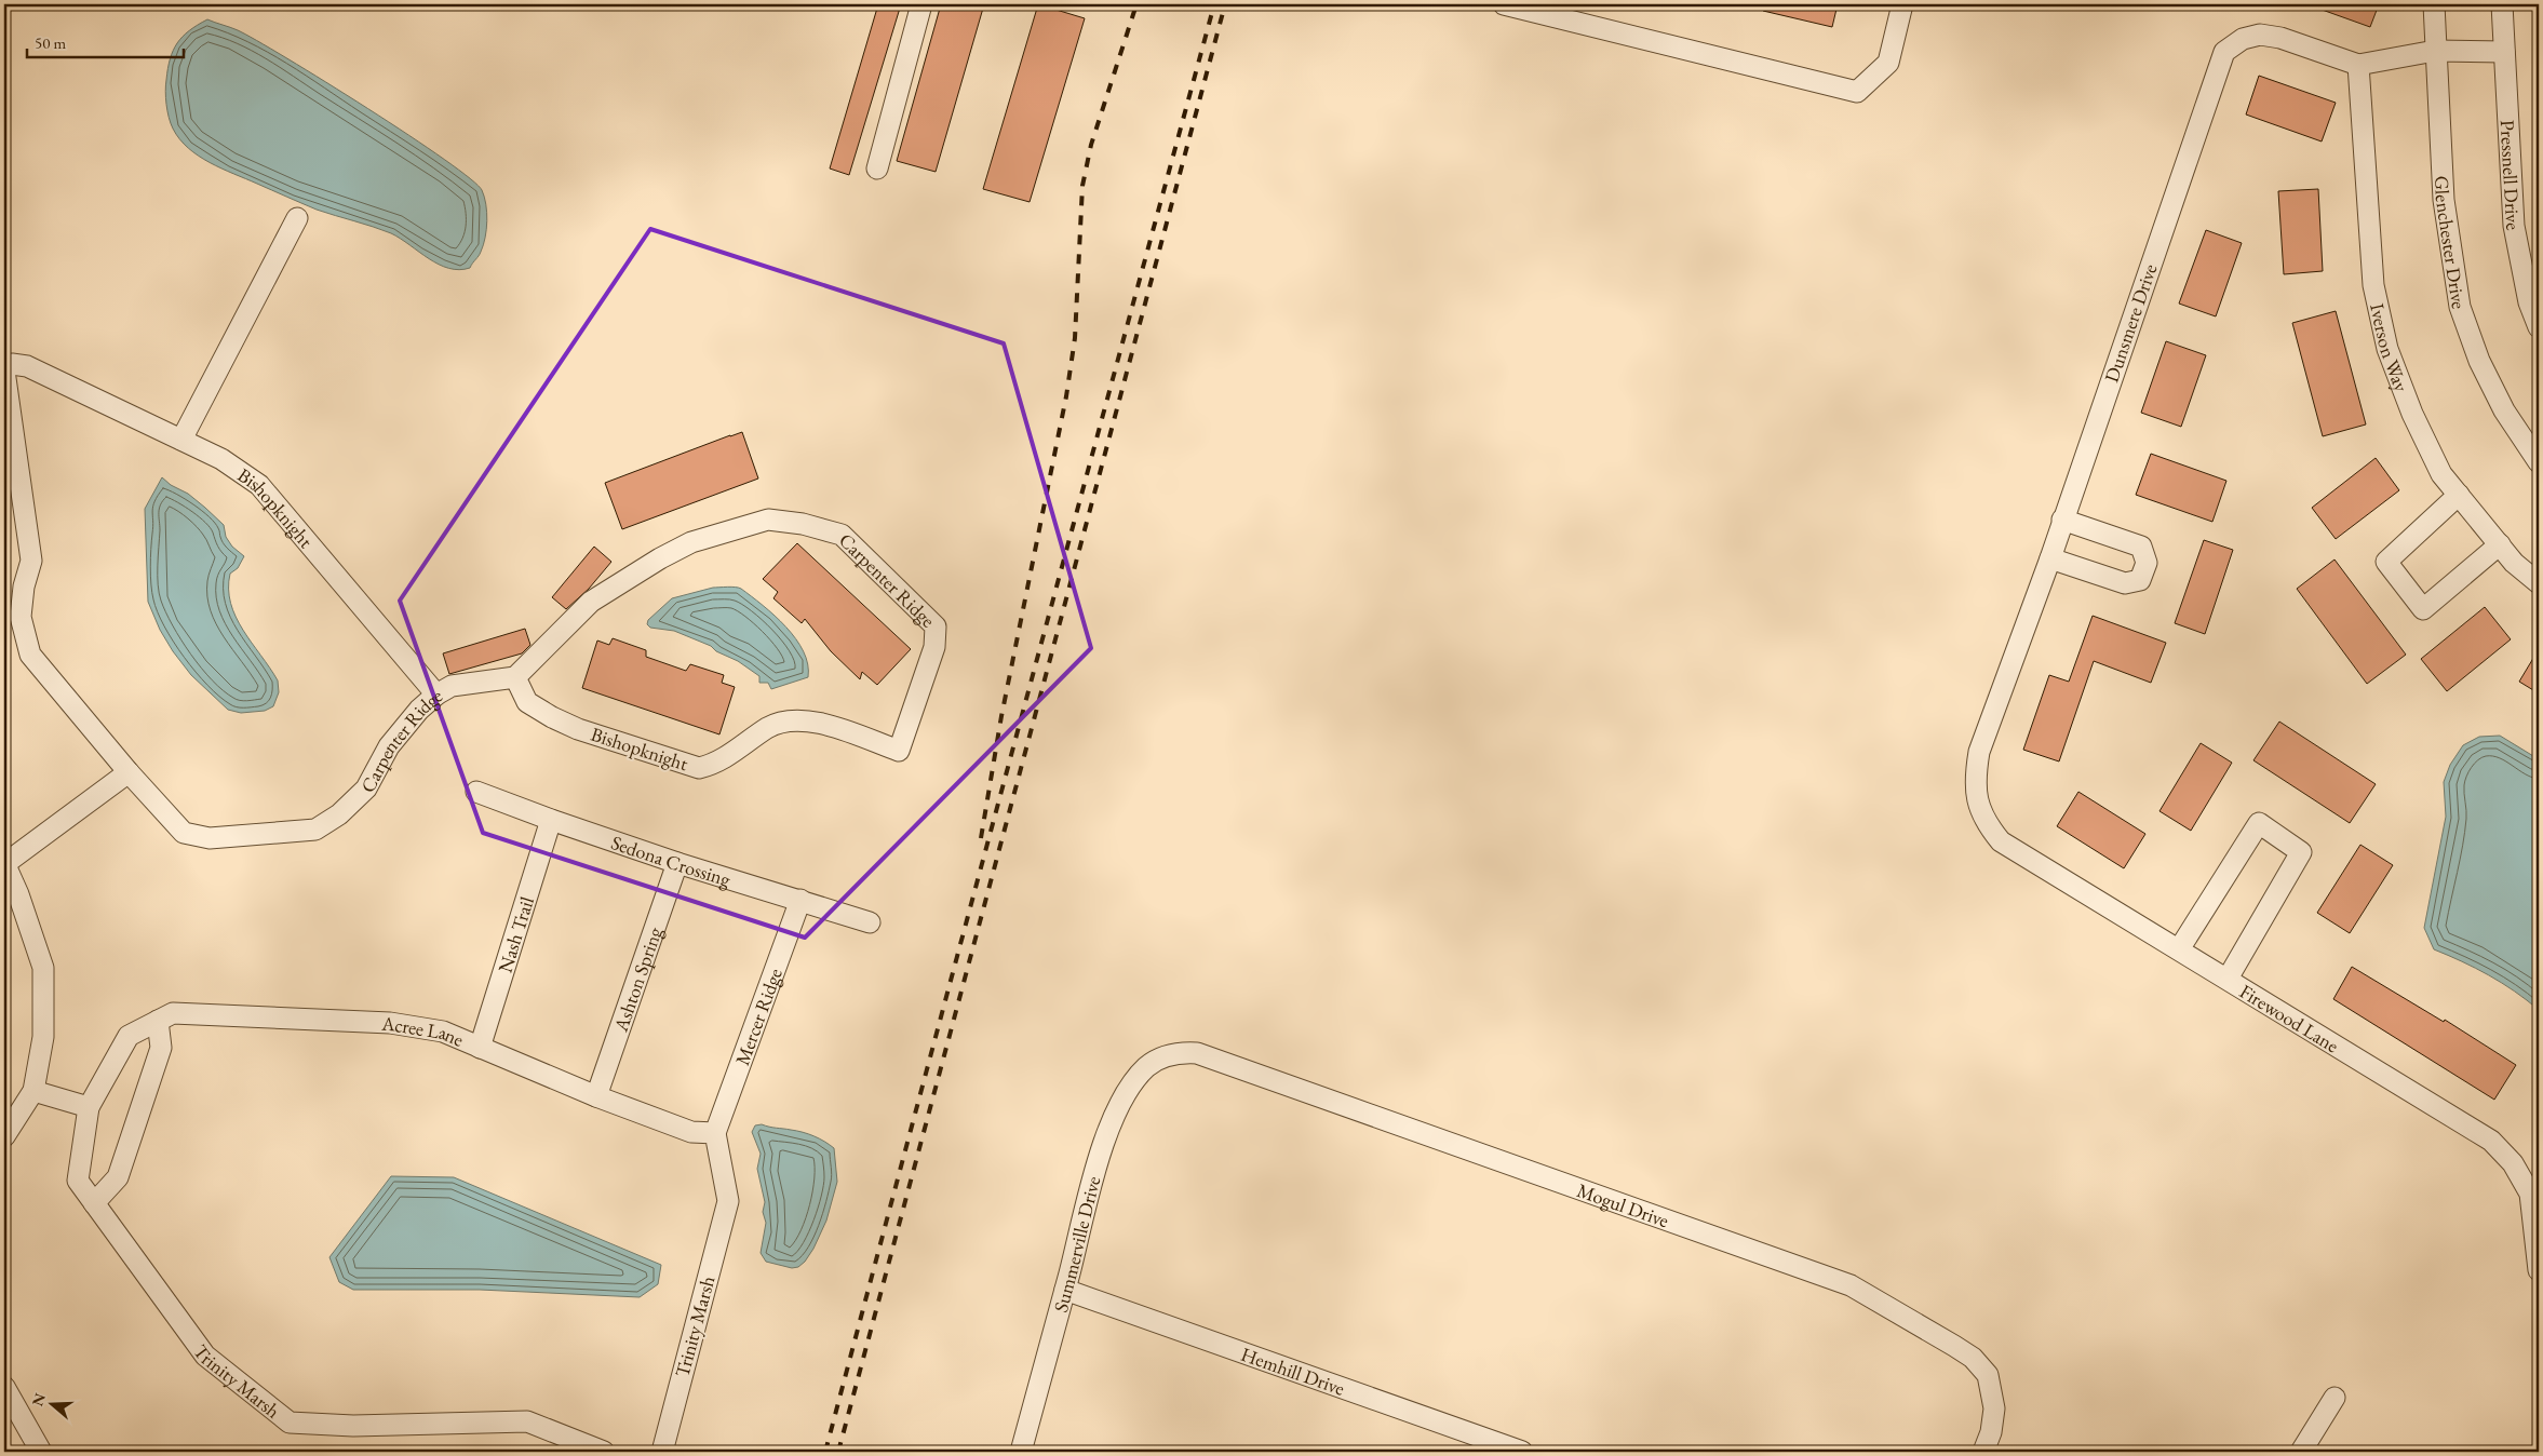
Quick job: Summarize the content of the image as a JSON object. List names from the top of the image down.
{
  "streets": {
    "street": [
      "Pressnell Drive",
      "Glenchester Drive",
      "Dunsmere Drive",
      "Iverson Way",
      "Bishopknight",
      "Carpenter Ridge",
      "Sedona Crossing",
      "Nash Trail",
      "Ashton Spring",
      "Mercer Ridge",
      "Firewood Lane",
      "Acree Lane",
      "Mogul Drive",
      "Summerville Drive",
      "Trinity Marsh",
      "Hemhill Drive"
    ]
  },
  "crossings": [
    ["Dunsmere Drive", "Iverson Way"],
    ["Dunsmere Drive", "Firewood Lane"],
    ["Bishopknight", "Carpenter Ridge"],
    ["Sedona Crossing", "Nash Trail"],
    ["Sedona Crossing", "Ashton Spring"],
    ["Sedona Crossing", "Mercer Ridge"],
    ["Nash Trail", "Acree Lane"],
    ["Ashton Spring", "Acree Lane"],
    ["Mercer Ridge", "Acree Lane"],
    ["Mercer Ridge", "Trinity Marsh"],
    ["Acree Lane", "Trinity Marsh"],
    ["Mogul Drive", "Summerville Drive"],
    ["Summerville Drive", "Hemhill Drive"]
  ],
  "scale_bar": "50 m",
  "north": "left"
}
